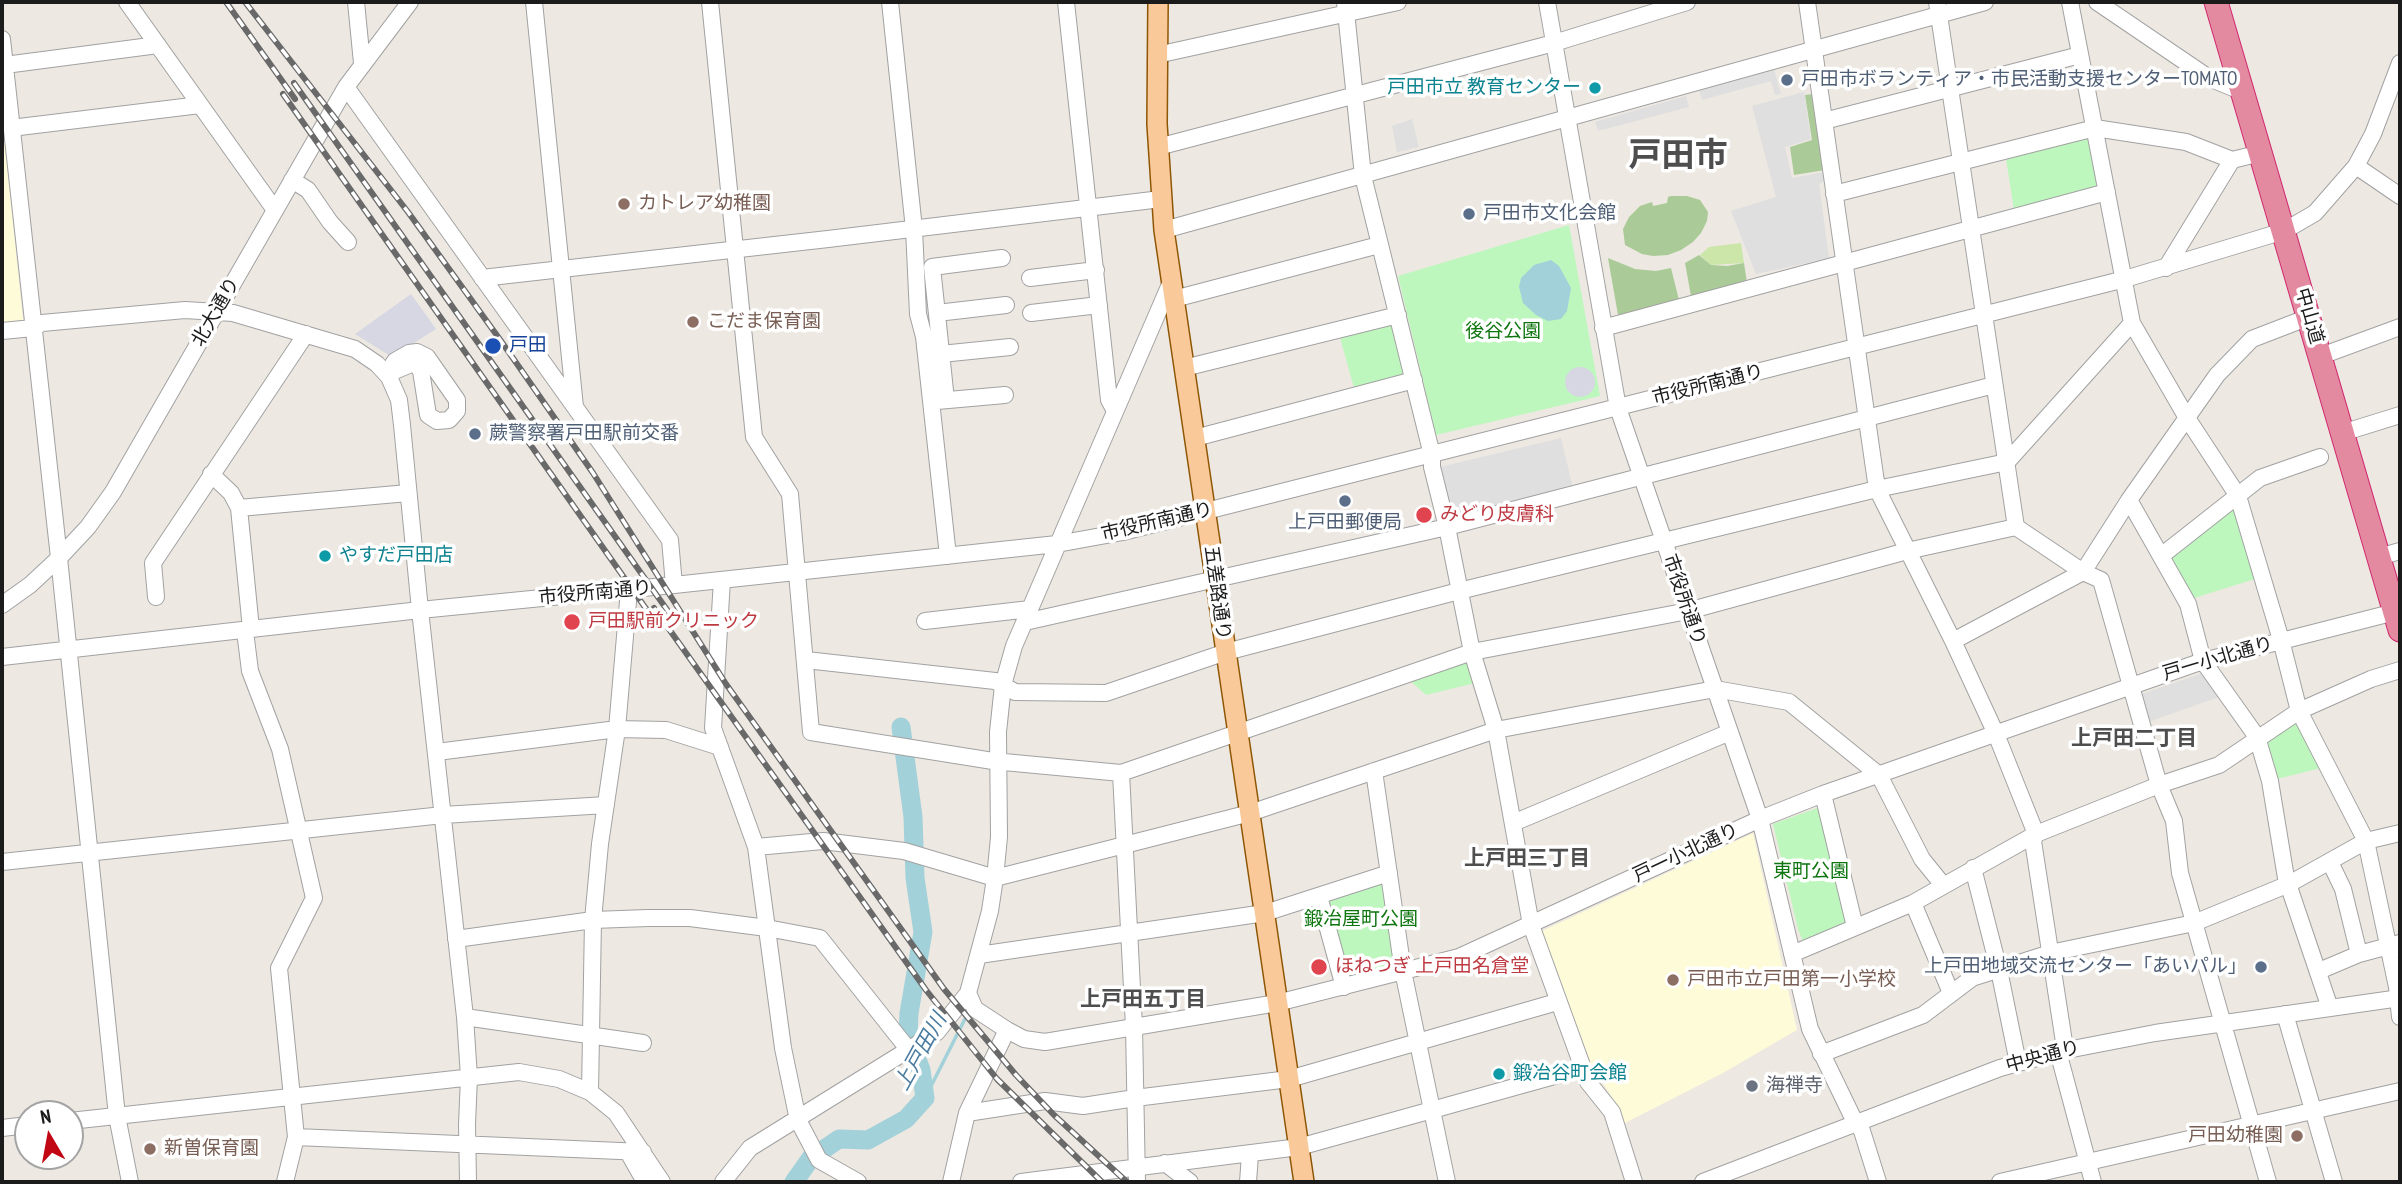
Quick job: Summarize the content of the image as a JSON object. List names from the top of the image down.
{
  "streets": {
    "highway": ["中山道"],
    "main road": ["五差路通り"],
    "street": [
      "北大通り",
      "市役所南通り",
      "市役所通り",
      "戸一小北通り",
      "中央通り"
    ]
  },
  "crossings": [
    ["中山道", "市役所南通り"],
    ["中山道", "戸一小北通り"],
    ["市役所南通り", "五差路通り"],
    ["市役所南通り", "市役所通り"],
    ["五差路通り", "戸一小北通り"],
    ["市役所通り", "戸一小北通り"],
    ["市役所通り", "中央通り"]
  ],
  "districts": [
    "戸田市",
    "上戸田二丁目",
    "上戸田三丁目",
    "上戸田五丁目"
  ],
  "water": ["上戸田川"],
  "parks": ["後谷公園", "東町公園", "鍛冶屋町公園"],
  "places": [
    "戸田市ボランティア・市民活動支援センターTOMATO",
    "戸田市立 教育センター",
    "カトレア幼稚園",
    "戸田市文化会館",
    "こだま保育園",
    "戸田",
    "蕨警察署戸田駅前交番",
    "上戸田郵便局",
    "みどり皮膚科",
    "やすだ戸田店",
    "戸田駅前クリニック",
    "ほねつぎ 上戸田名倉堂",
    "上戸田地域交流センター「あいパル」",
    "戸田市立戸田第一小学校",
    "鍛冶谷町会館",
    "海禅寺",
    "戸田幼稚園",
    "新曽保育園"
  ],
  "north": "top"
}
